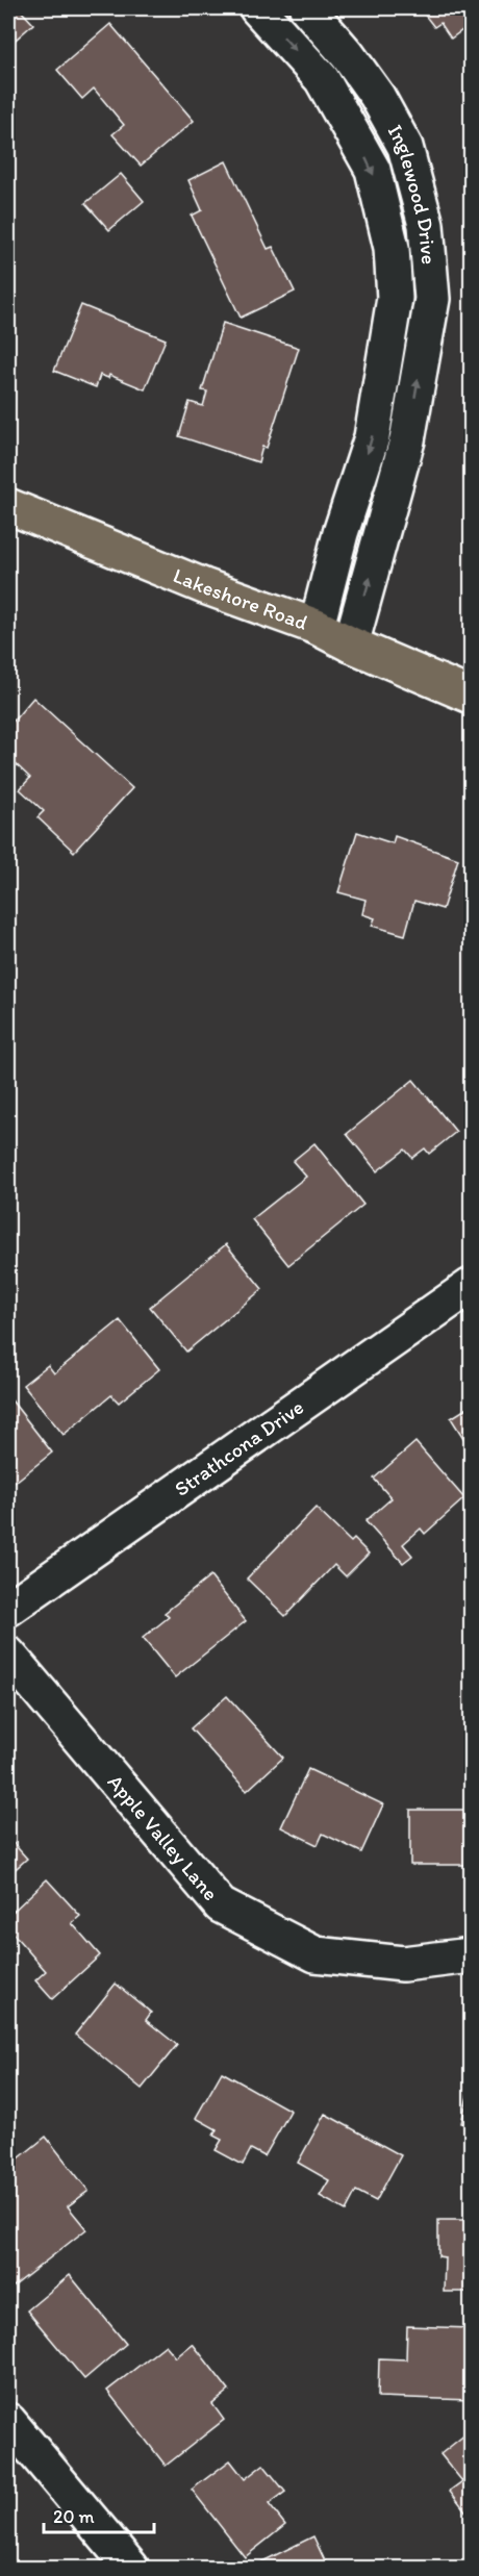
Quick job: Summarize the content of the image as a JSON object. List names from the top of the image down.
{
  "streets": {
    "main road": ["Lakeshore Road"],
    "street": ["Inglewood Drive", "Strathcona Drive", "Apple Valley Lane"]
  },
  "crossings": [
    ["Inglewood Drive", "Lakeshore Road"]
  ],
  "scale_bar": "20 m"
}
